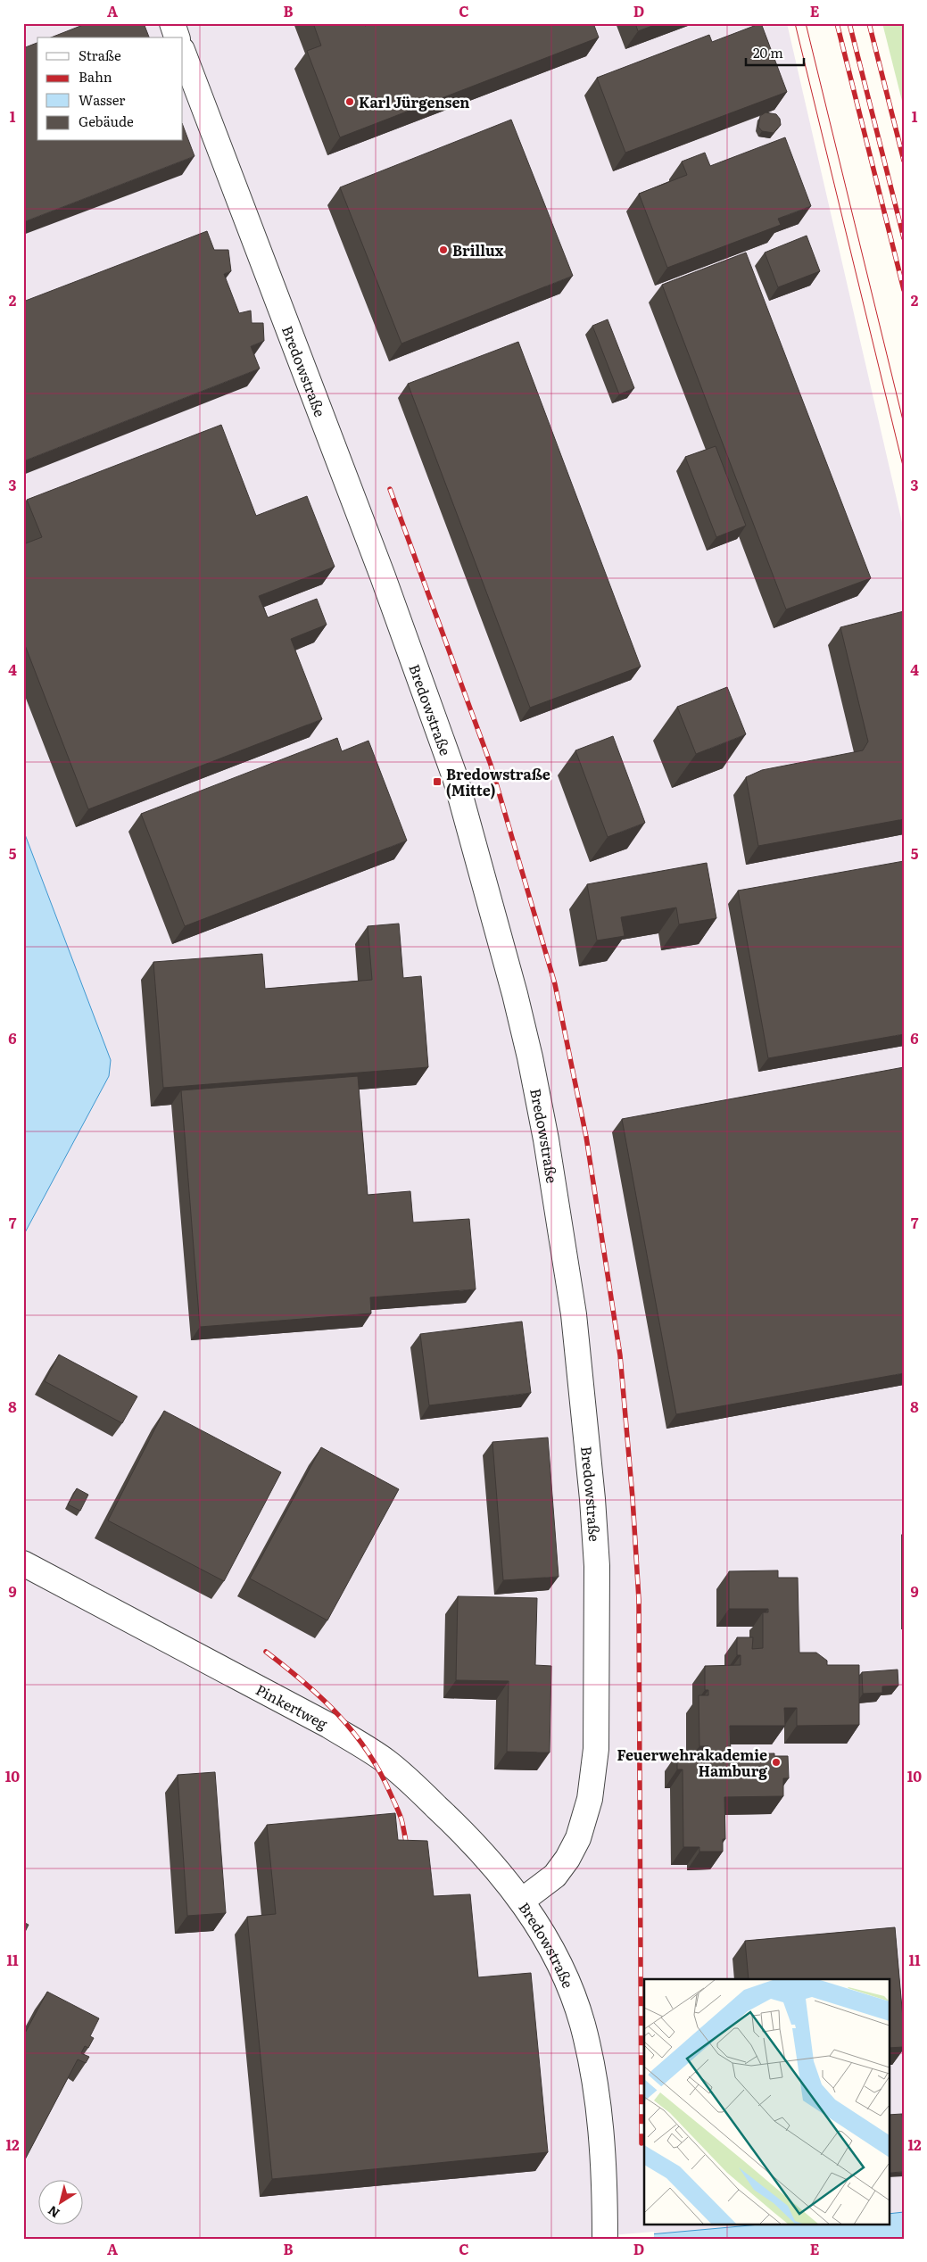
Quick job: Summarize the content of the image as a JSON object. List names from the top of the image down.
{
  "streets": {
    "street": ["Bredowstraße", "Pinkertweg"]
  },
  "crossings": [
    ["Bredowstraße", "Pinkertweg"]
  ],
  "places": {
    "other": ["Karl Jürgensen", "Brillux", "Feuerwehrakademie Hamburg"],
    "transit": ["Bredowstraße (Mitte)"]
  },
  "legend": [
    "Straße",
    "Bahn",
    "Wasser",
    "Gebäude"
  ],
  "scale_bar": "20 m",
  "north": "bottom left",
  "grid": {
    "columns": [
      "A",
      "B",
      "C",
      "D",
      "E"
    ],
    "rows": [
      "1",
      "2",
      "3",
      "4",
      "5",
      "6",
      "7",
      "8",
      "9",
      "10",
      "11",
      "12"
    ]
  }
}
